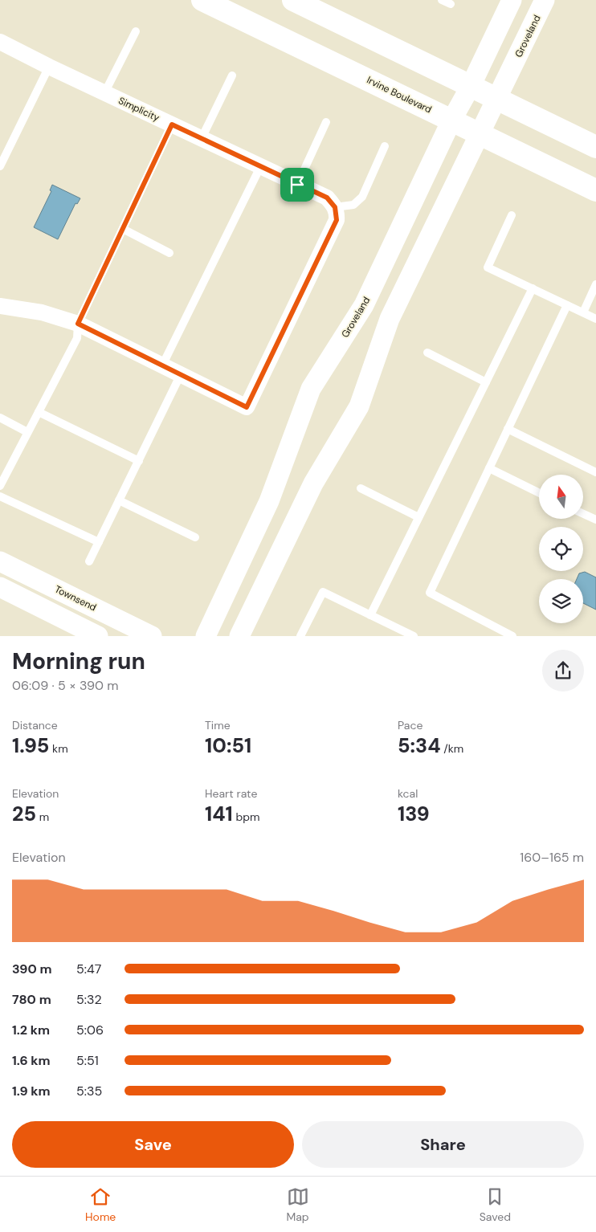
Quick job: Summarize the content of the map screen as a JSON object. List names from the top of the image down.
{
  "streets": {
    "main road": ["Irvine Boulevard"],
    "street": ["Groveland", "Simplicity", "Townsend"]
  },
  "crossings": [
    ["Groveland", "Irvine Boulevard"]
  ],
  "north": "top",
  "page": {
    "heading": ["Morning run", "06:09 · 5 × 390 m"],
    "stats": [
      ["Distance", "1.95 km"],
      ["Time", "10:51"],
      ["Pace", "5:34 /km"],
      ["Elevation", "25 m"],
      ["Heart rate", "141 bpm"],
      ["kcal", "139"]
    ],
    "chart": ["Elevation", "160–165 m"],
    "list": [
      {
        "name": "390 m",
        "note": "5:47"
      },
      {
        "name": "780 m",
        "note": "5:32"
      },
      {
        "name": "1.2 km",
        "note": "5:06"
      },
      {
        "name": "1.6 km",
        "note": "5:51"
      },
      {
        "name": "1.9 km",
        "note": "5:35"
      }
    ],
    "buttons": ["Save", "Share"],
    "tabs": ["Home", "Map", "Saved"]
  }
}
